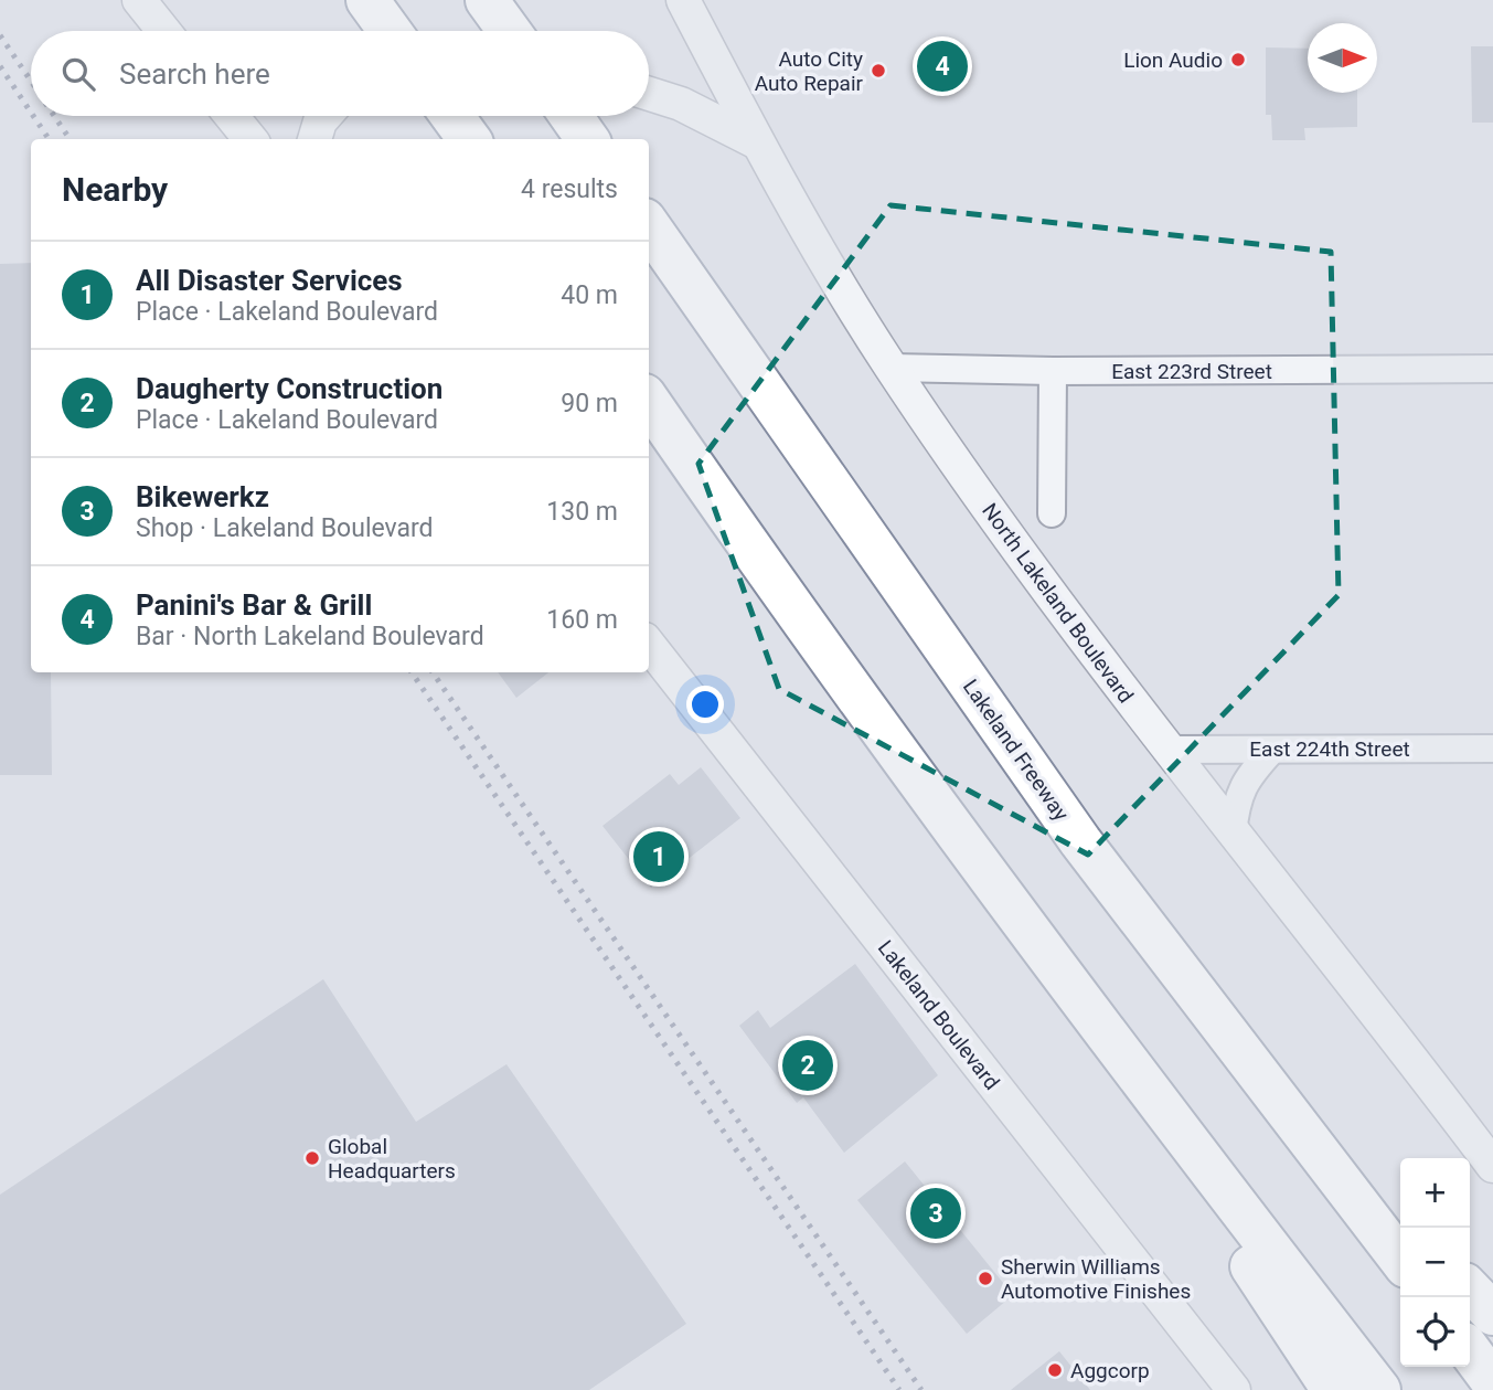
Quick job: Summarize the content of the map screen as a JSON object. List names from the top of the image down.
{
  "streets": {
    "highway": ["Lakeland Freeway"],
    "street": [
      "East 223rd Street",
      "North Lakeland Boulevard",
      "East 224th Street",
      "Lakeland Boulevard"
    ]
  },
  "crossings": [
    ["East 223rd Street", "North Lakeland Boulevard"],
    ["North Lakeland Boulevard", "East 224th Street"]
  ],
  "places": [
    "Lion Audio",
    "Auto City Auto Repair",
    "Global Headquarters",
    "Sherwin Williams Automotive Finishes",
    "Aggcorp"
  ],
  "north": "right",
  "page": {
    "search": "Search here",
    "pins": [
      "4",
      "1",
      "2",
      "3"
    ],
    "heading": ["Nearby", "4 results"],
    "list": [
      {
        "mark": "1",
        "name": "All Disaster Services",
        "note": "Place · Lakeland Boulevard",
        "value": "40 m"
      },
      {
        "mark": "2",
        "name": "Daugherty Construction",
        "note": "Place · Lakeland Boulevard",
        "value": "90 m"
      },
      {
        "mark": "3",
        "name": "Bikewerkz",
        "note": "Shop · Lakeland Boulevard",
        "value": "130 m"
      },
      {
        "mark": "4",
        "name": "Panini's Bar & Grill",
        "note": "Bar · North Lakeland Boulevard",
        "value": "160 m"
      }
    ],
    "map_buttons": ["+", "−"]
  }
}
